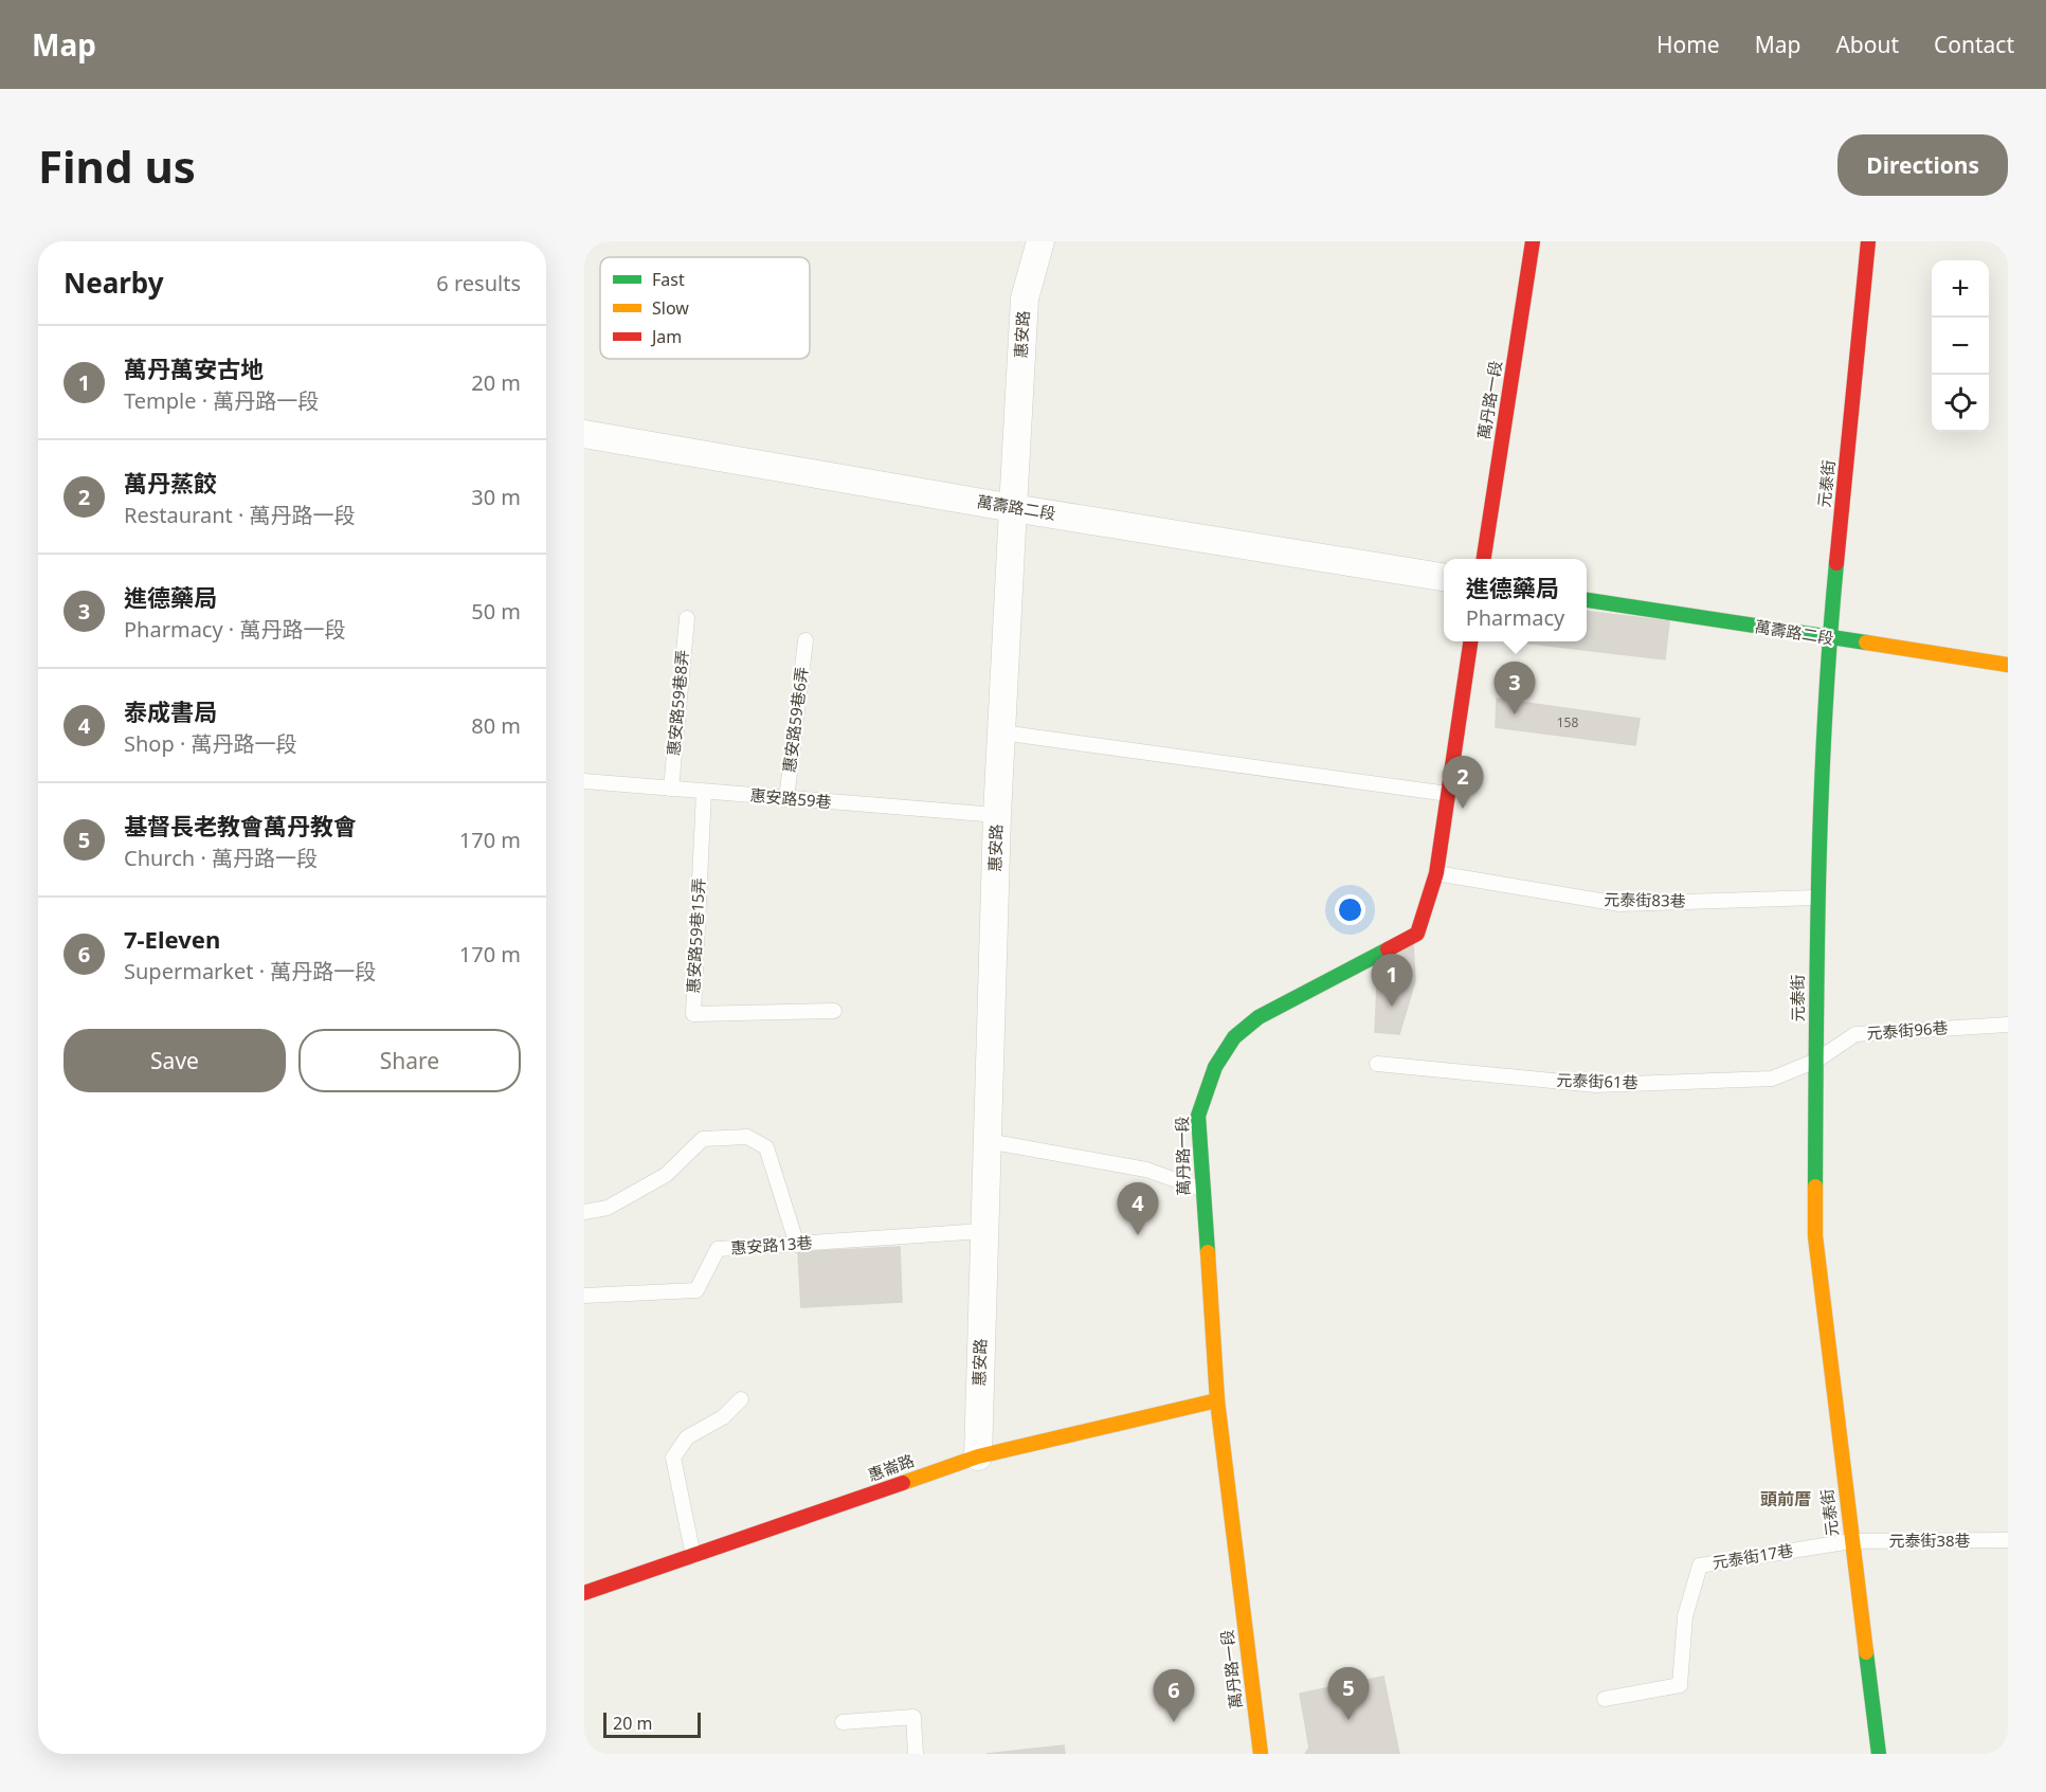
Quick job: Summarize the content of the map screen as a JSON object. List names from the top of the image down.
{
  "streets": {
    "street": [
      "惠安路",
      "萬丹路一段",
      "元泰街",
      "萬壽路二段",
      "惠崙路"
    ],
    "lane": [
      "惠安路59巷8弄",
      "惠安路59巷6弄",
      "惠安路59巷",
      "元泰街83巷",
      "惠安路59巷15弄",
      "元泰街96巷",
      "元泰街61巷",
      "惠安路13巷",
      "元泰街38巷",
      "元泰街17巷"
    ]
  },
  "crossings": [
    ["惠安路", "萬壽路二段"],
    ["惠安路", "惠安路59巷"],
    ["惠安路", "惠安路13巷"],
    ["惠安路", "惠崙路"],
    ["萬丹路一段", "元泰街83巷"],
    ["萬丹路一段", "惠崙路"],
    ["元泰街", "萬壽路二段"],
    ["元泰街", "元泰街83巷"],
    ["元泰街", "元泰街96巷"],
    ["元泰街", "元泰街61巷"],
    ["元泰街", "元泰街38巷"],
    ["元泰街", "元泰街17巷"],
    ["惠安路59巷8弄", "惠安路59巷"],
    ["惠安路59巷6弄", "惠安路59巷"],
    ["惠安路59巷", "惠安路59巷15弄"],
    ["元泰街96巷", "元泰街61巷"],
    ["元泰街38巷", "元泰街17巷"]
  ],
  "districts": ["頭前厝"],
  "house_numbers": ["158"],
  "legend": ["Fast", "Slow", "Jam"],
  "scale_bar": "20 m",
  "page": {
    "header": "Map",
    "nav": [
      "Home",
      "Map",
      "About",
      "Contact"
    ],
    "buttons": [
      "Directions",
      ["Save", "Share"]
    ],
    "title": "Find us",
    "heading": ["Nearby", "6 results"],
    "map_buttons": ["+", "−"],
    "list": [
      {
        "mark": "1",
        "name": "萬丹萬安古地",
        "note": "Temple · 萬丹路一段",
        "value": "20 m"
      },
      {
        "mark": "2",
        "name": "萬丹蒸餃",
        "note": "Restaurant · 萬丹路一段",
        "value": "30 m"
      },
      {
        "mark": "3",
        "name": "進德藥局",
        "note": "Pharmacy · 萬丹路一段",
        "value": "50 m"
      },
      {
        "mark": "4",
        "name": "泰成書局",
        "note": "Shop · 萬丹路一段",
        "value": "80 m"
      },
      {
        "mark": "5",
        "name": "基督長老教會萬丹教會",
        "note": "Church · 萬丹路一段",
        "value": "170 m"
      },
      {
        "mark": "6",
        "name": "7-Eleven",
        "note": "Supermarket · 萬丹路一段",
        "value": "170 m"
      }
    ],
    "popup": ["進德藥局", "Pharmacy"],
    "pins": [
      "3",
      "2",
      "1",
      "4",
      "5",
      "6"
    ],
    "scale": "20 m"
  }
}
